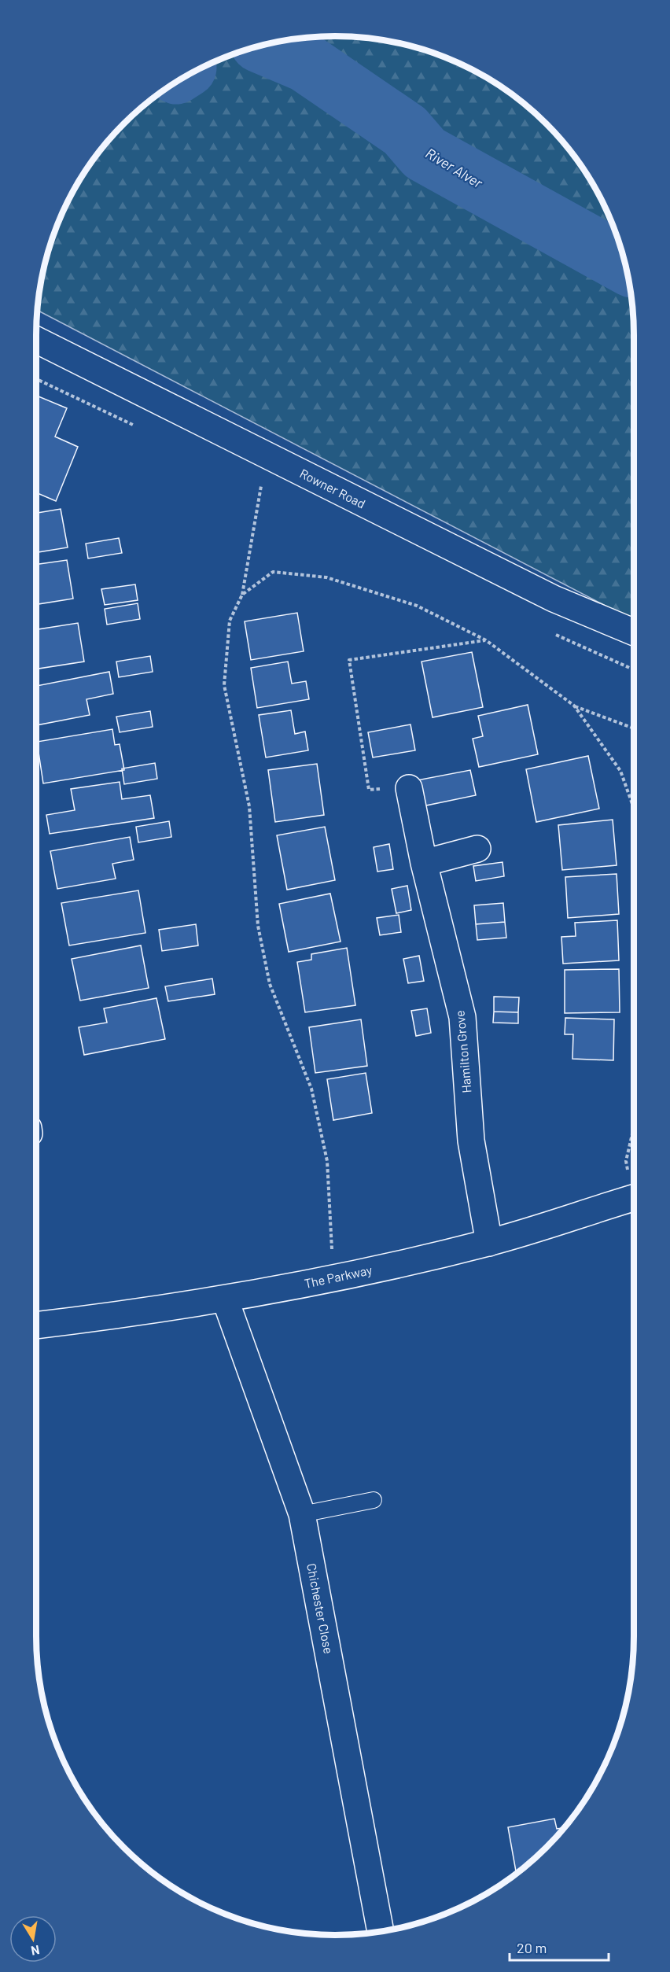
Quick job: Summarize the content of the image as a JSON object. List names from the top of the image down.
{
  "streets": {
    "street": [
      "Rowner Road",
      "Hamilton Grove",
      "The Parkway",
      "Chichester Close"
    ]
  },
  "crossings": [
    ["Hamilton Grove", "The Parkway"],
    ["The Parkway", "Chichester Close"]
  ],
  "water": ["River Alver"],
  "scale_bar": "20 m",
  "north": "bottom"
}
